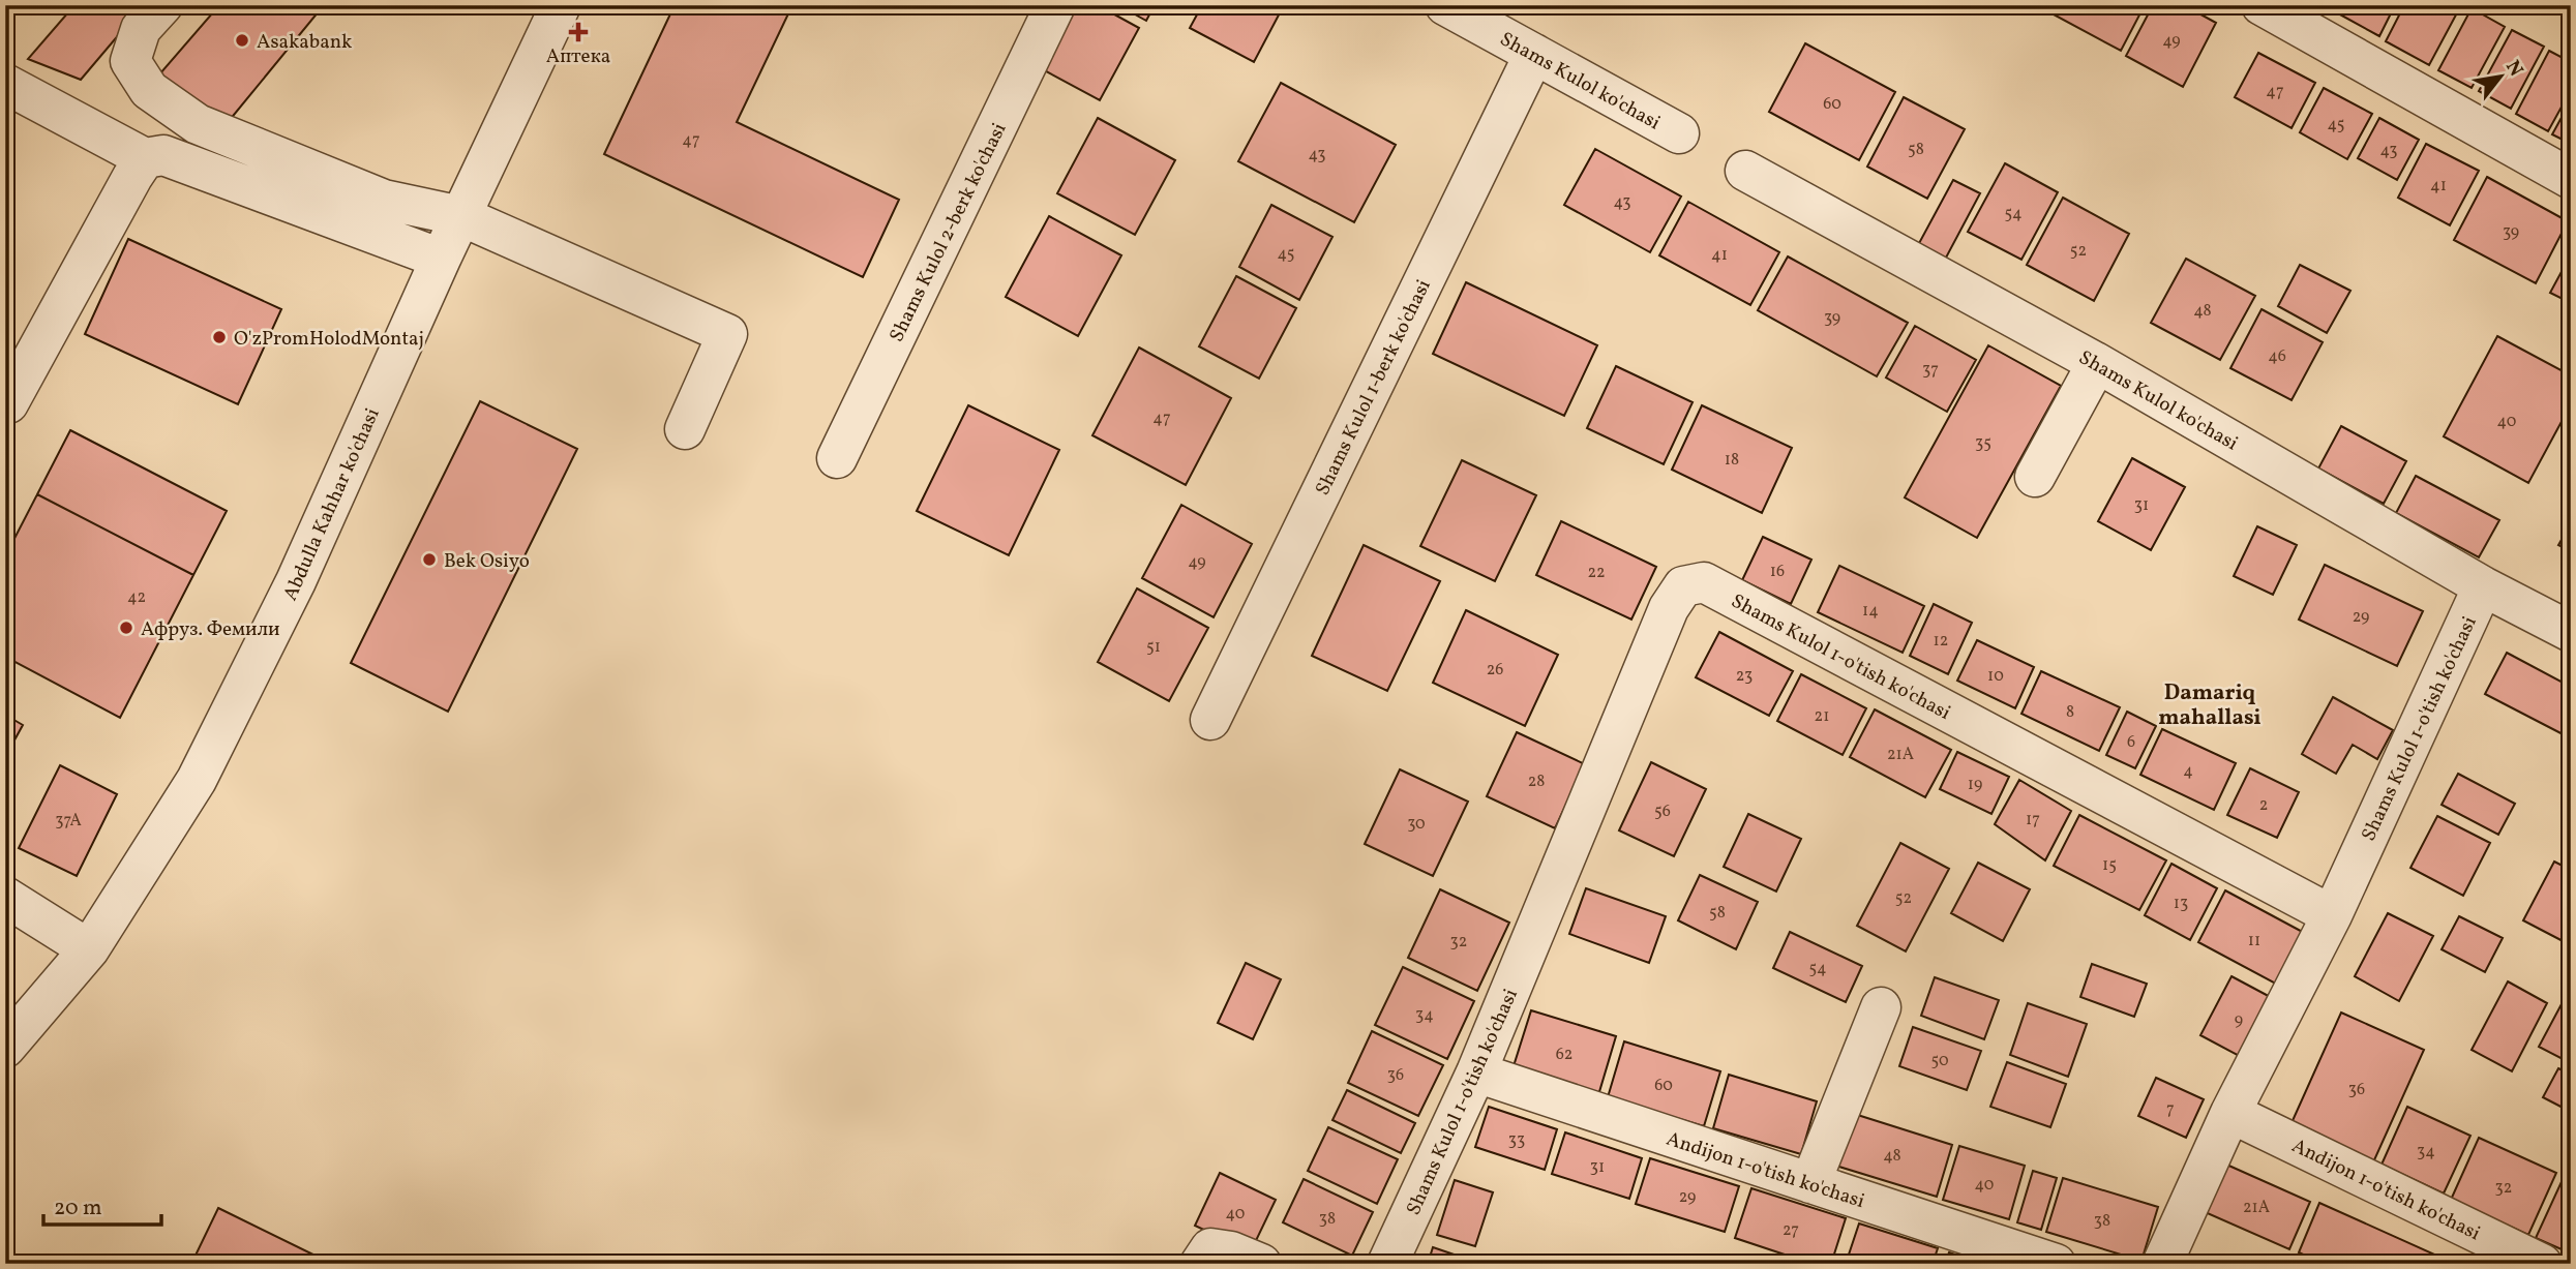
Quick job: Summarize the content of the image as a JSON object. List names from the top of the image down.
{
  "streets": {
    "street": [
      "Shams Kulol ko'chasi",
      "Shams Kulol 2-berk ko'chasi",
      "Shams Kulol 1-berk ko'chasi",
      "Abdulla Kahhar ko'chasi",
      "Shams Kulol 1-o'tish ko'chasi",
      "Andijon 1-o'tish ko'chasi"
    ]
  },
  "crossings": [
    ["Shams Kulol ko'chasi", "Shams Kulol 1-berk ko'chasi"],
    ["Shams Kulol ko'chasi", "Shams Kulol 1-o'tish ko'chasi"],
    ["Shams Kulol 1-o'tish ko'chasi", "Andijon 1-o'tish ko'chasi"]
  ],
  "districts": ["Damariq mahallasi"],
  "places": {
    "health": ["Аптека"],
    "other": [
      "Asakabank",
      "O'zPromHolodMontaj",
      "Bek Osiyo",
      "Афруз. Фемили"
    ]
  },
  "house_numbers": [
    "49",
    "47",
    "60",
    "45",
    "47",
    "58",
    "43",
    "43",
    "41",
    "43",
    "54",
    "39",
    "52",
    "45",
    "41",
    "48",
    "39",
    "46",
    "37",
    "47",
    "40",
    "35",
    "18",
    "31",
    "49",
    "16",
    "22",
    "42",
    "14",
    "29",
    "12",
    "51",
    "26",
    "23",
    "10",
    "8",
    "21",
    "6",
    "21A",
    "4",
    "28",
    "19",
    "2",
    "56",
    "17",
    "37А",
    "30",
    "15",
    "52",
    "13",
    "58",
    "11",
    "32",
    "54",
    "34",
    "9",
    "62",
    "50",
    "36",
    "60",
    "36",
    "7",
    "33",
    "34",
    "48",
    "31",
    "40",
    "32",
    "29",
    "21A",
    "40",
    "38",
    "38",
    "27"
  ],
  "scale_bar": "20 m",
  "north": "top right"
}
